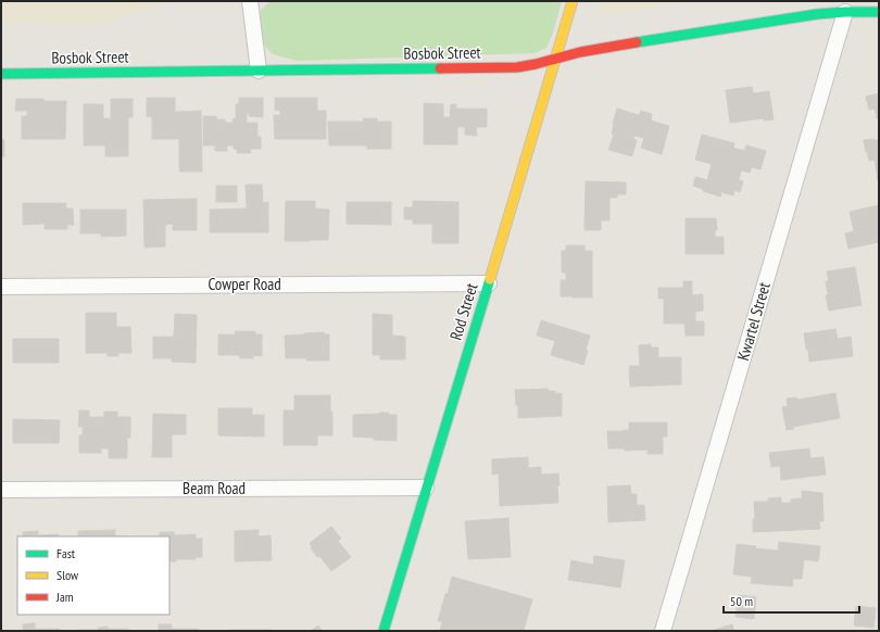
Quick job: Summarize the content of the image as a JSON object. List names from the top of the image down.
{
  "streets": {
    "street": [
      "Bosbok Street",
      "Cowper Road",
      "Rod Street",
      "Kwartel Street",
      "Beam Road"
    ]
  },
  "crossings": [
    ["Bosbok Street", "Rod Street"],
    ["Bosbok Street", "Kwartel Street"],
    ["Cowper Road", "Rod Street"],
    ["Rod Street", "Beam Road"]
  ],
  "legend": ["Fast", "Slow", "Jam"],
  "scale_bar": "50 m"
}
